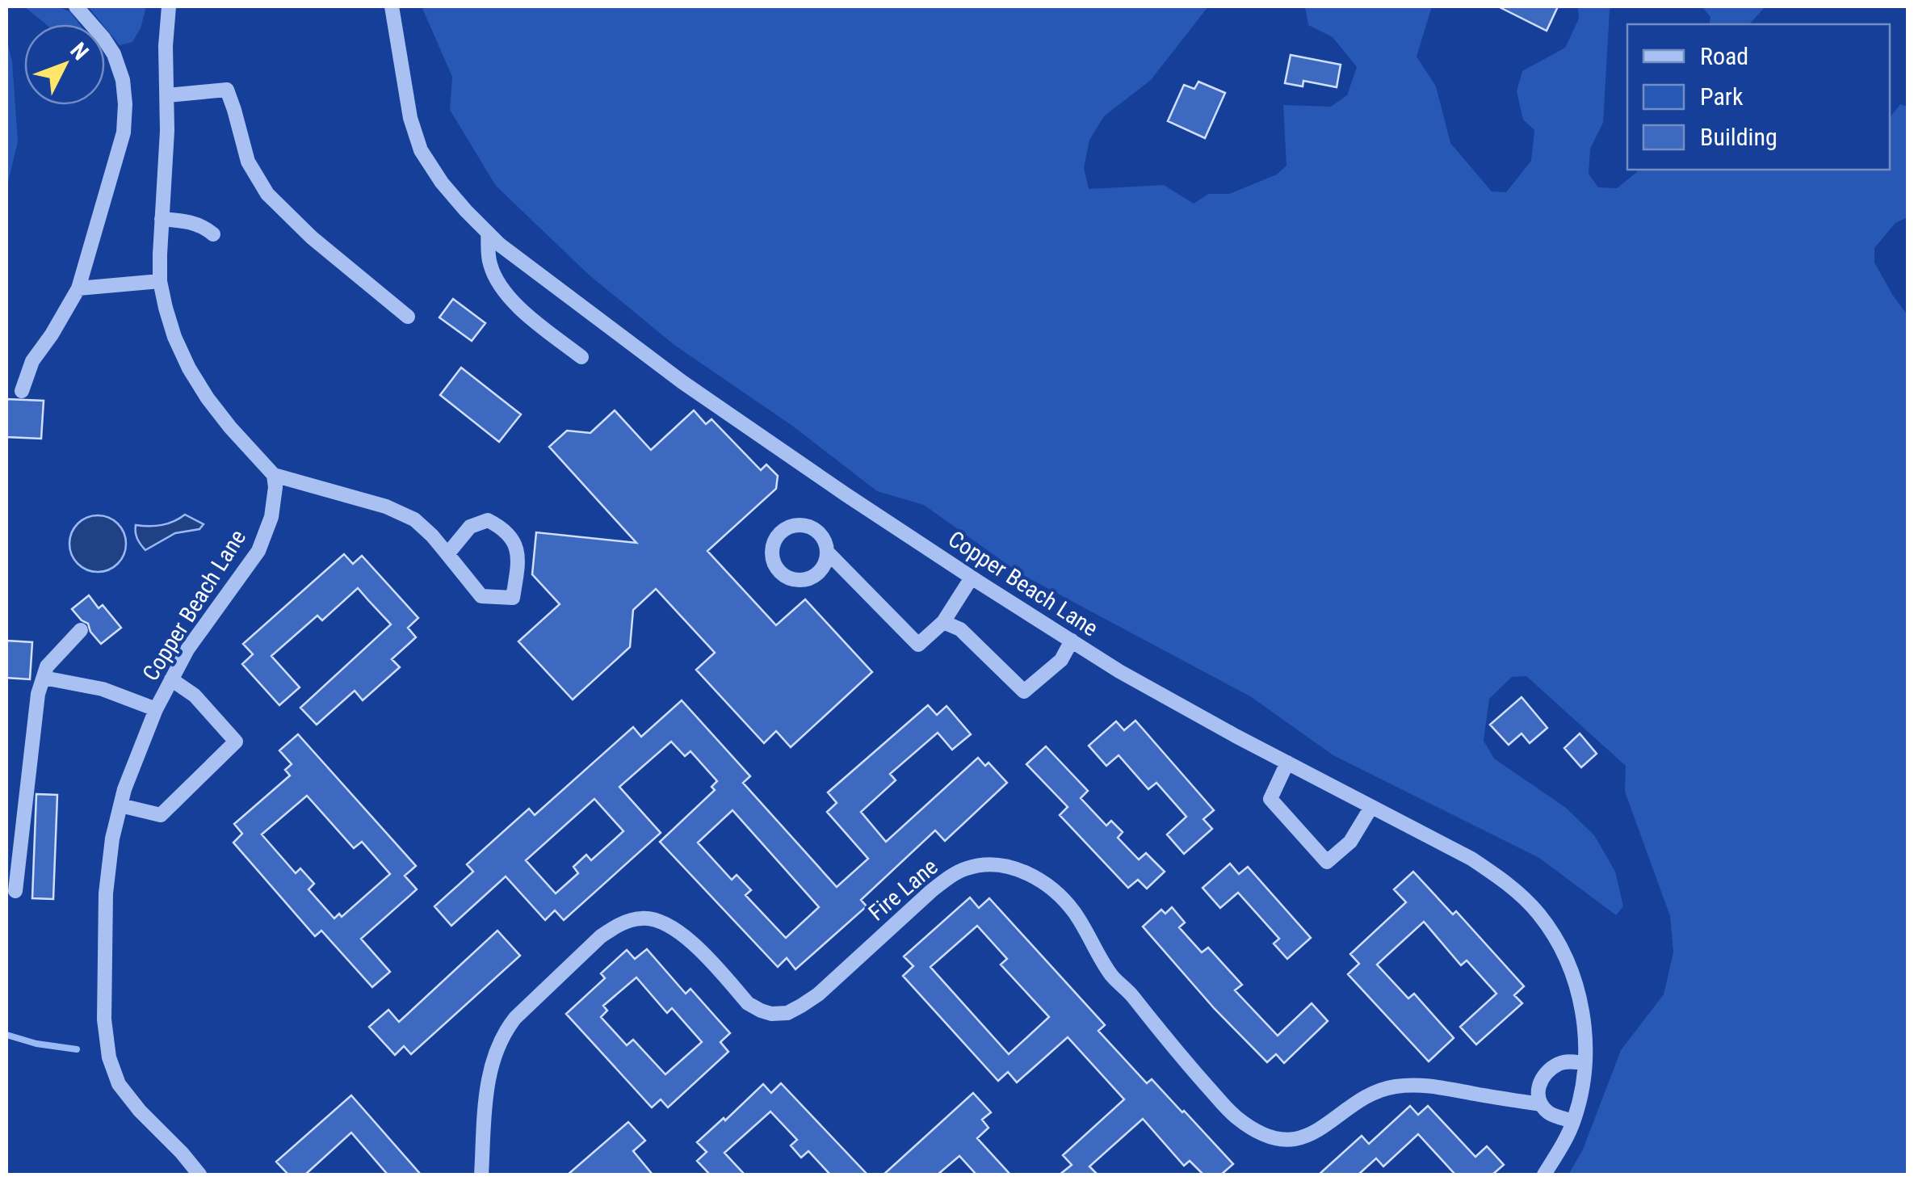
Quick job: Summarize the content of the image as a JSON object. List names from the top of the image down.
{
  "streets": {
    "street": ["Copper Beach Lane", "Fire Lane"]
  },
  "legend": ["Road", "Park", "Building"],
  "north": "top right"
}
